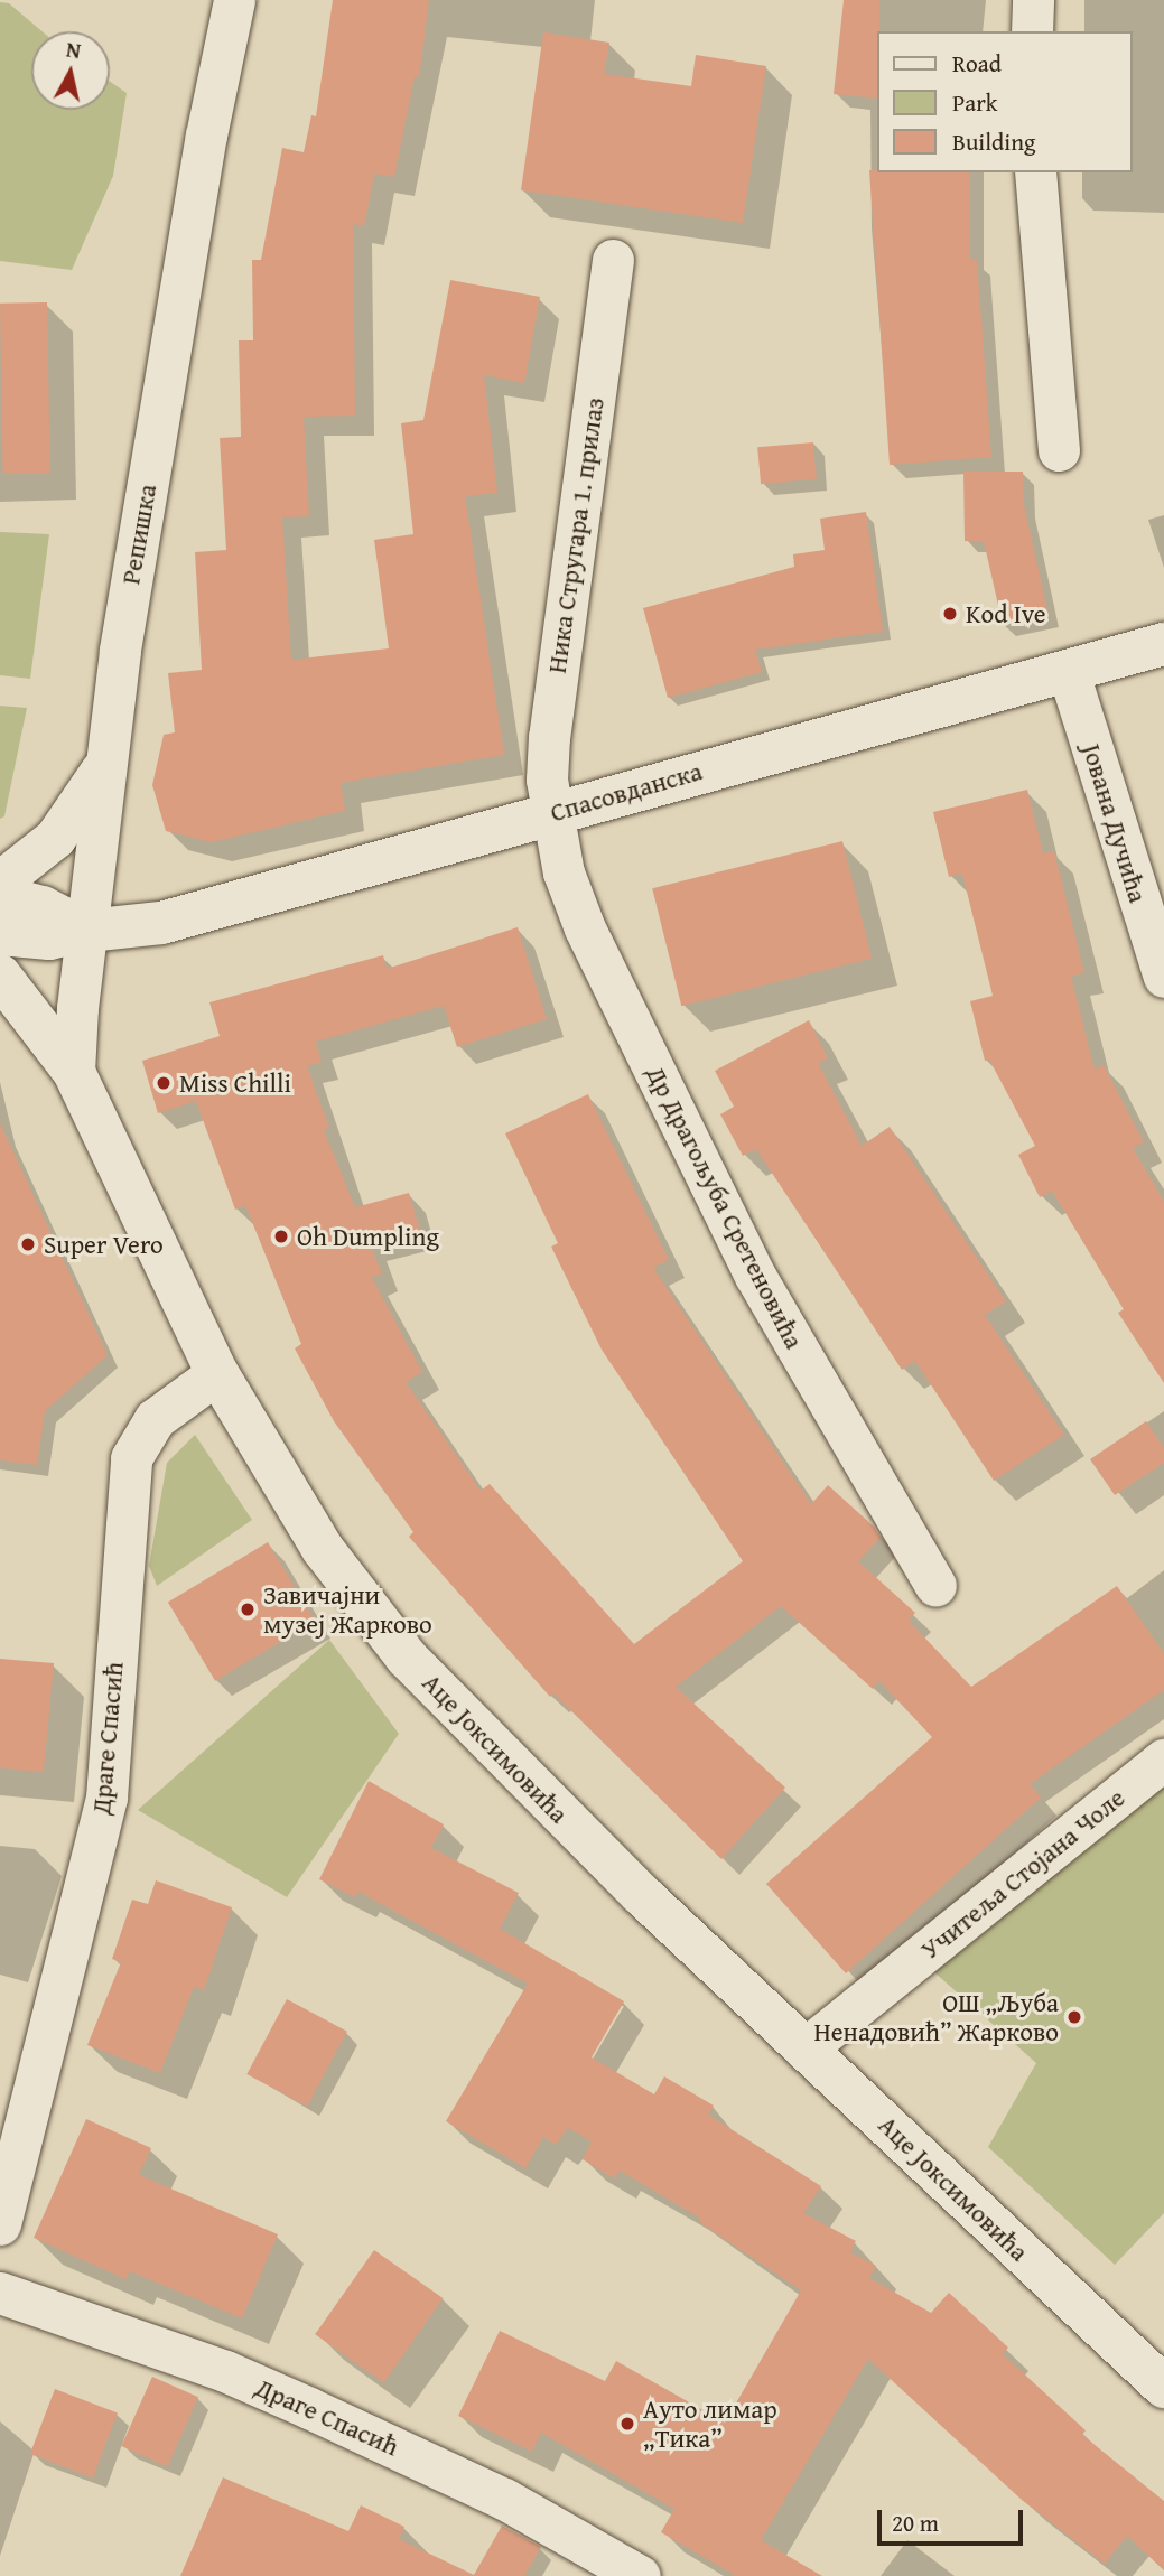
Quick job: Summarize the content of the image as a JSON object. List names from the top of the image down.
{
  "streets": {
    "main road": ["Спасовданска", "Аце Јоксимовића"],
    "street": [
      "Репишка",
      "Ника Стругара 1. прилаз",
      "Јована Дучића",
      "Др Драгољуба Сретеновића",
      "Драге Спасић",
      "Учитеља Стојана Чоле"
    ]
  },
  "crossings": [
    ["Репишка", "Спасовданска"],
    ["Репишка", "Аце Јоксимовића"],
    ["Ника Стругара 1. прилаз", "Спасовданска"],
    ["Ника Стругара 1. прилаз", "Др Драгољуба Сретеновића"],
    ["Спасовданска", "Јована Дучића"],
    ["Спасовданска", "Др Драгољуба Сретеновића"],
    ["Драге Спасић", "Аце Јоксимовића"],
    ["Аце Јоксимовића", "Учитеља Стојана Чоле"]
  ],
  "places": [
    "Kod Ive",
    "Miss Chilli",
    "Oh Dumpling",
    "Super Vero",
    "Завичајни музеј Жарково",
    "ОШ „Љуба Ненадовић” Жарково",
    "Ауто лимар „Тика”"
  ],
  "legend": ["Road", "Park", "Building"],
  "scale_bar": "20 m",
  "north": "top"
}
